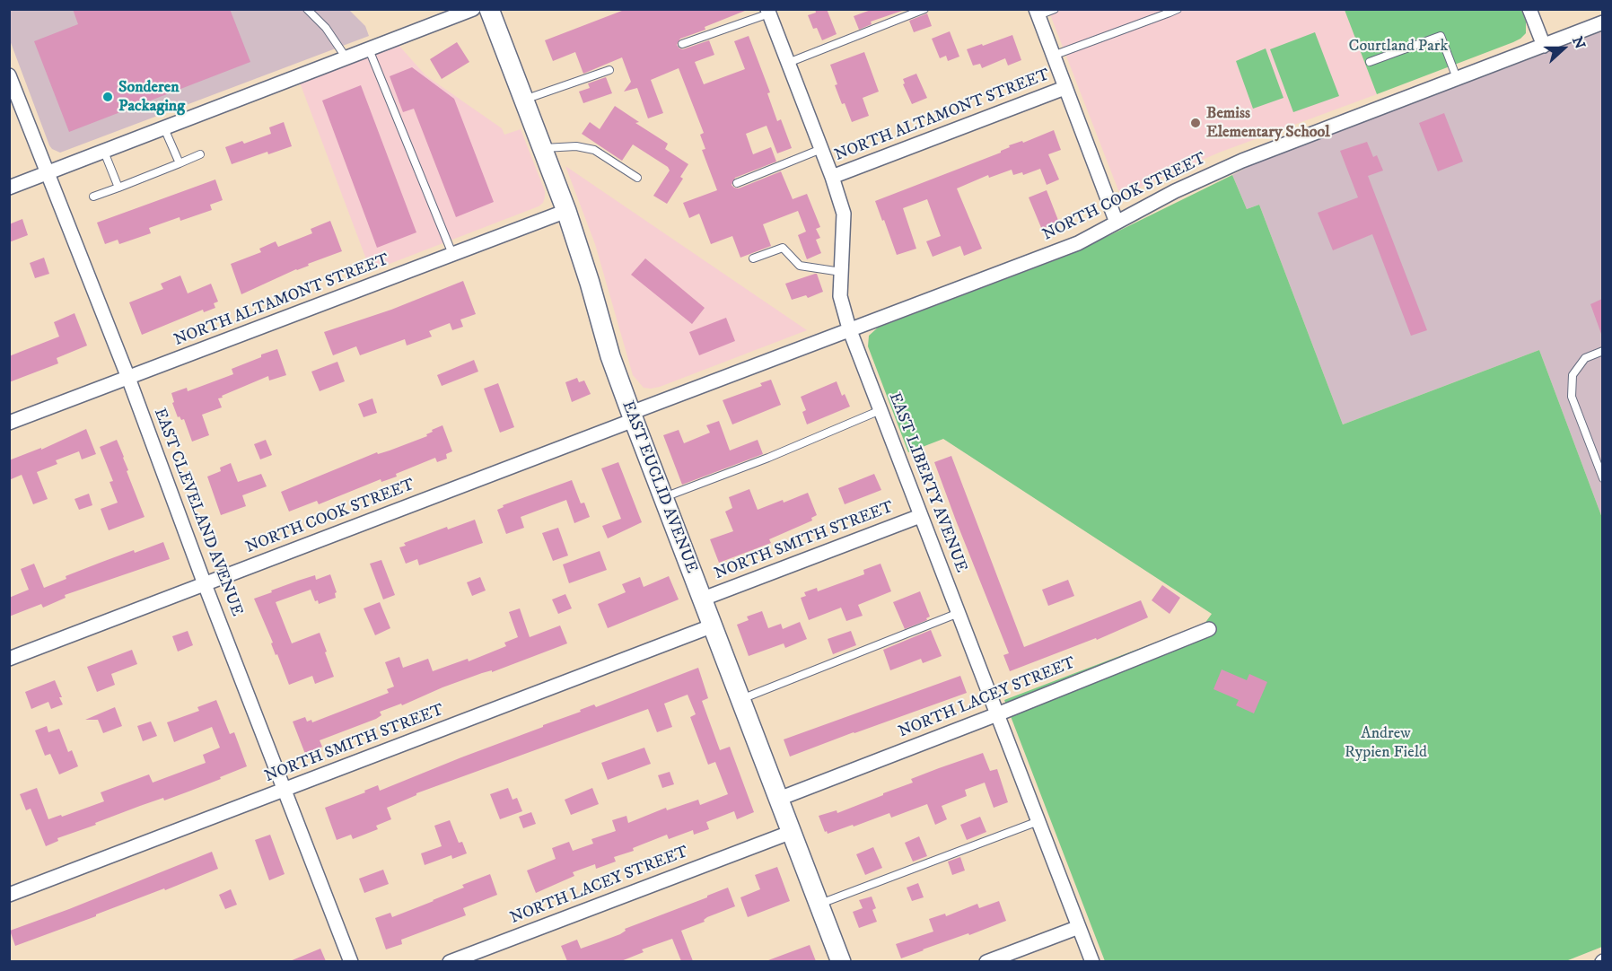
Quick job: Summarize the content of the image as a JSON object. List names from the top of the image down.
{
  "streets": {
    "main road": ["EAST EUCLID AVENUE"],
    "street": [
      "NORTH ALTAMONT STREET",
      "NORTH COOK STREET",
      "EAST LIBERTY AVENUE",
      "EAST CLEVELAND AVENUE",
      "NORTH SMITH STREET",
      "NORTH LACEY STREET"
    ]
  },
  "crossings": [
    ["NORTH ALTAMONT STREET", "EAST LIBERTY AVENUE"],
    ["NORTH ALTAMONT STREET", "EAST EUCLID AVENUE"],
    ["NORTH ALTAMONT STREET", "EAST CLEVELAND AVENUE"],
    ["NORTH COOK STREET", "EAST LIBERTY AVENUE"],
    ["NORTH COOK STREET", "EAST EUCLID AVENUE"],
    ["NORTH COOK STREET", "EAST CLEVELAND AVENUE"],
    ["EAST LIBERTY AVENUE", "NORTH SMITH STREET"],
    ["EAST LIBERTY AVENUE", "NORTH LACEY STREET"],
    ["EAST EUCLID AVENUE", "NORTH SMITH STREET"],
    ["EAST EUCLID AVENUE", "NORTH LACEY STREET"],
    ["EAST CLEVELAND AVENUE", "NORTH SMITH STREET"]
  ],
  "parks": ["Courtland Park", "Andrew Rypien Field"],
  "places": ["Sonderen Packaging", "Bemiss Elementary School"],
  "north": "right"
}
